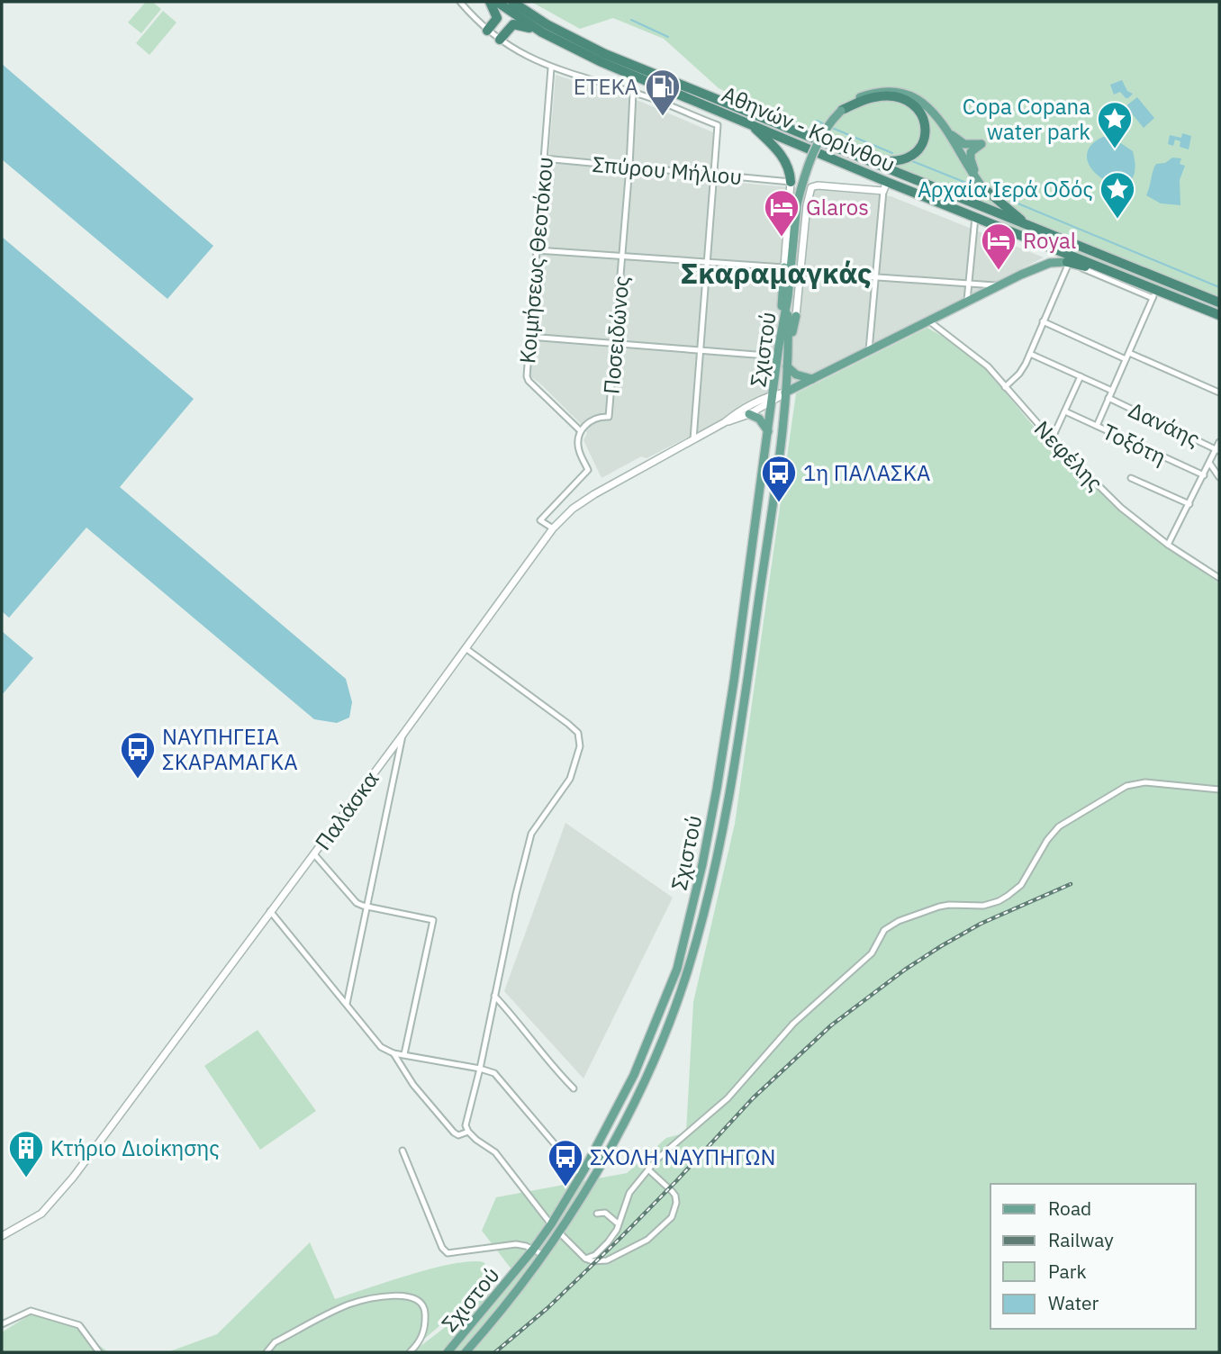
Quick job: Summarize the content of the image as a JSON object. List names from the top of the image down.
{
  "streets": {
    "highway": ["Αθηνών - Κορίνθου"],
    "main road": ["Σχιστού"],
    "street": [
      "Σπύρου Μήλιου",
      "Κοιμήσεως Θεοτόκου",
      "Ποσειδώνος",
      "Δανάης",
      "Τοξότη",
      "Νεφέλης",
      "Παλάσκα"
    ]
  },
  "crossings": [
    ["Σπύρου Μήλιου", "Κοιμήσεως Θεοτόκου"],
    ["Σπύρου Μήλιου", "Ποσειδώνος"],
    ["Κοιμήσεως Θεοτόκου", "Ποσειδώνος"],
    ["Σχιστού", "Παλάσκα"]
  ],
  "districts": ["Σκαραμαγκάς"],
  "places": {
    "fuel station": ["ETEKA"],
    "place": ["Copa Copana water park", "Αρχαία Ιερά Οδός"],
    "hotel": ["Glaros", "Royal"],
    "bus stop": ["1η ΠΑΛΑΣΚΑ", "ΝΑΥΠΗΓΕΙΑ ΣΚΑΡΑΜΑΓΚΑ", "ΣΧΟΛΗ ΝΑΥΠΗΓΩΝ"],
    "building": ["Κτήριο Διοίκησης"]
  },
  "legend": [
    "Road",
    "Railway",
    "Park",
    "Water"
  ]
}
